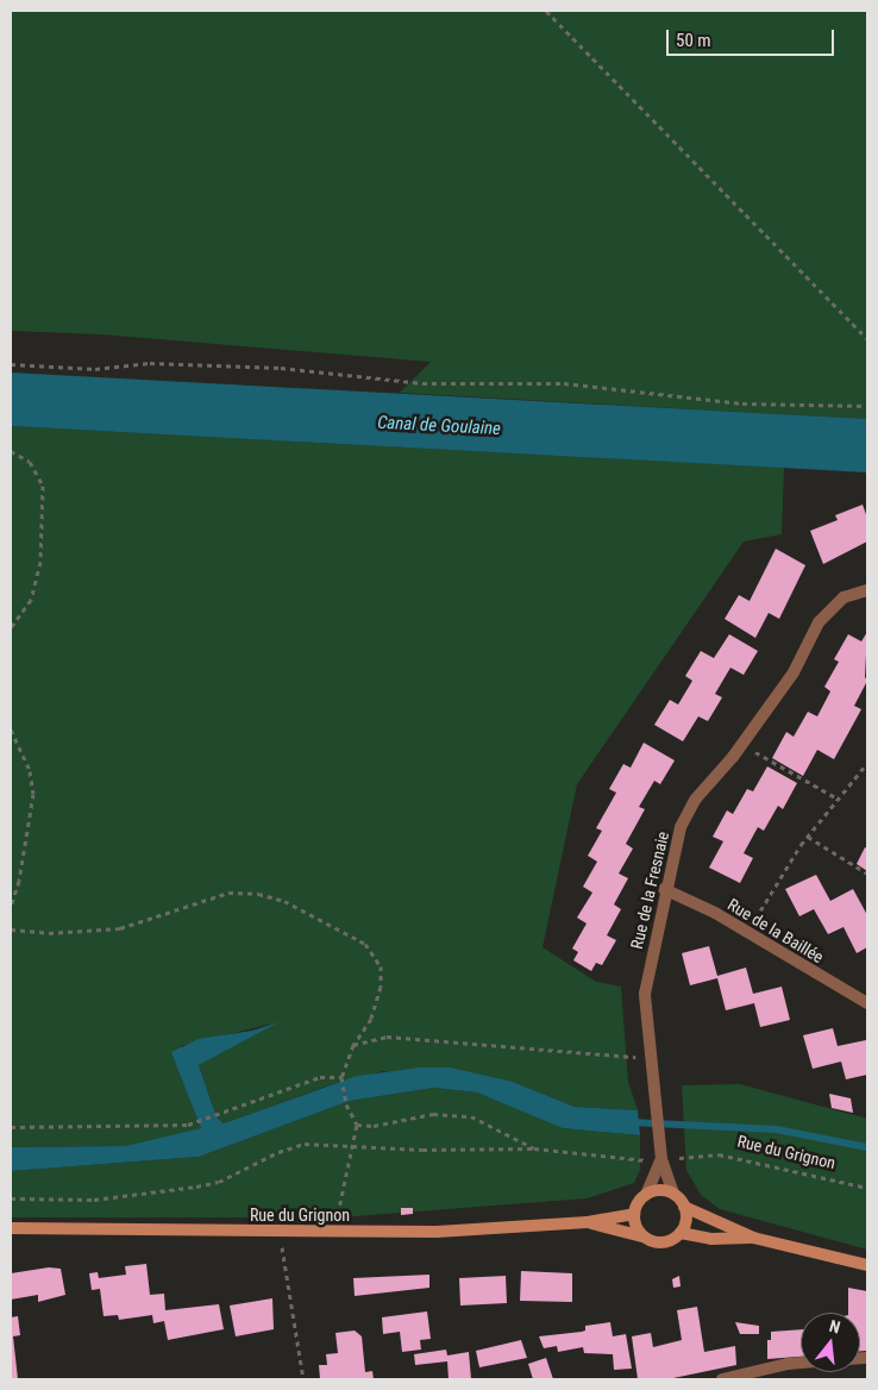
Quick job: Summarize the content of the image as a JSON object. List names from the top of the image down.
{
  "streets": {
    "street": ["Rue de la Fresnaie", "Rue de la Baillée", "Rue du Grignon"]
  },
  "crossings": [
    ["Rue de la Fresnaie", "Rue de la Baillée"],
    ["Rue de la Fresnaie", "Rue du Grignon"]
  ],
  "water": ["Canal de Goulaine"],
  "scale_bar": "50 m",
  "north": "top"
}
